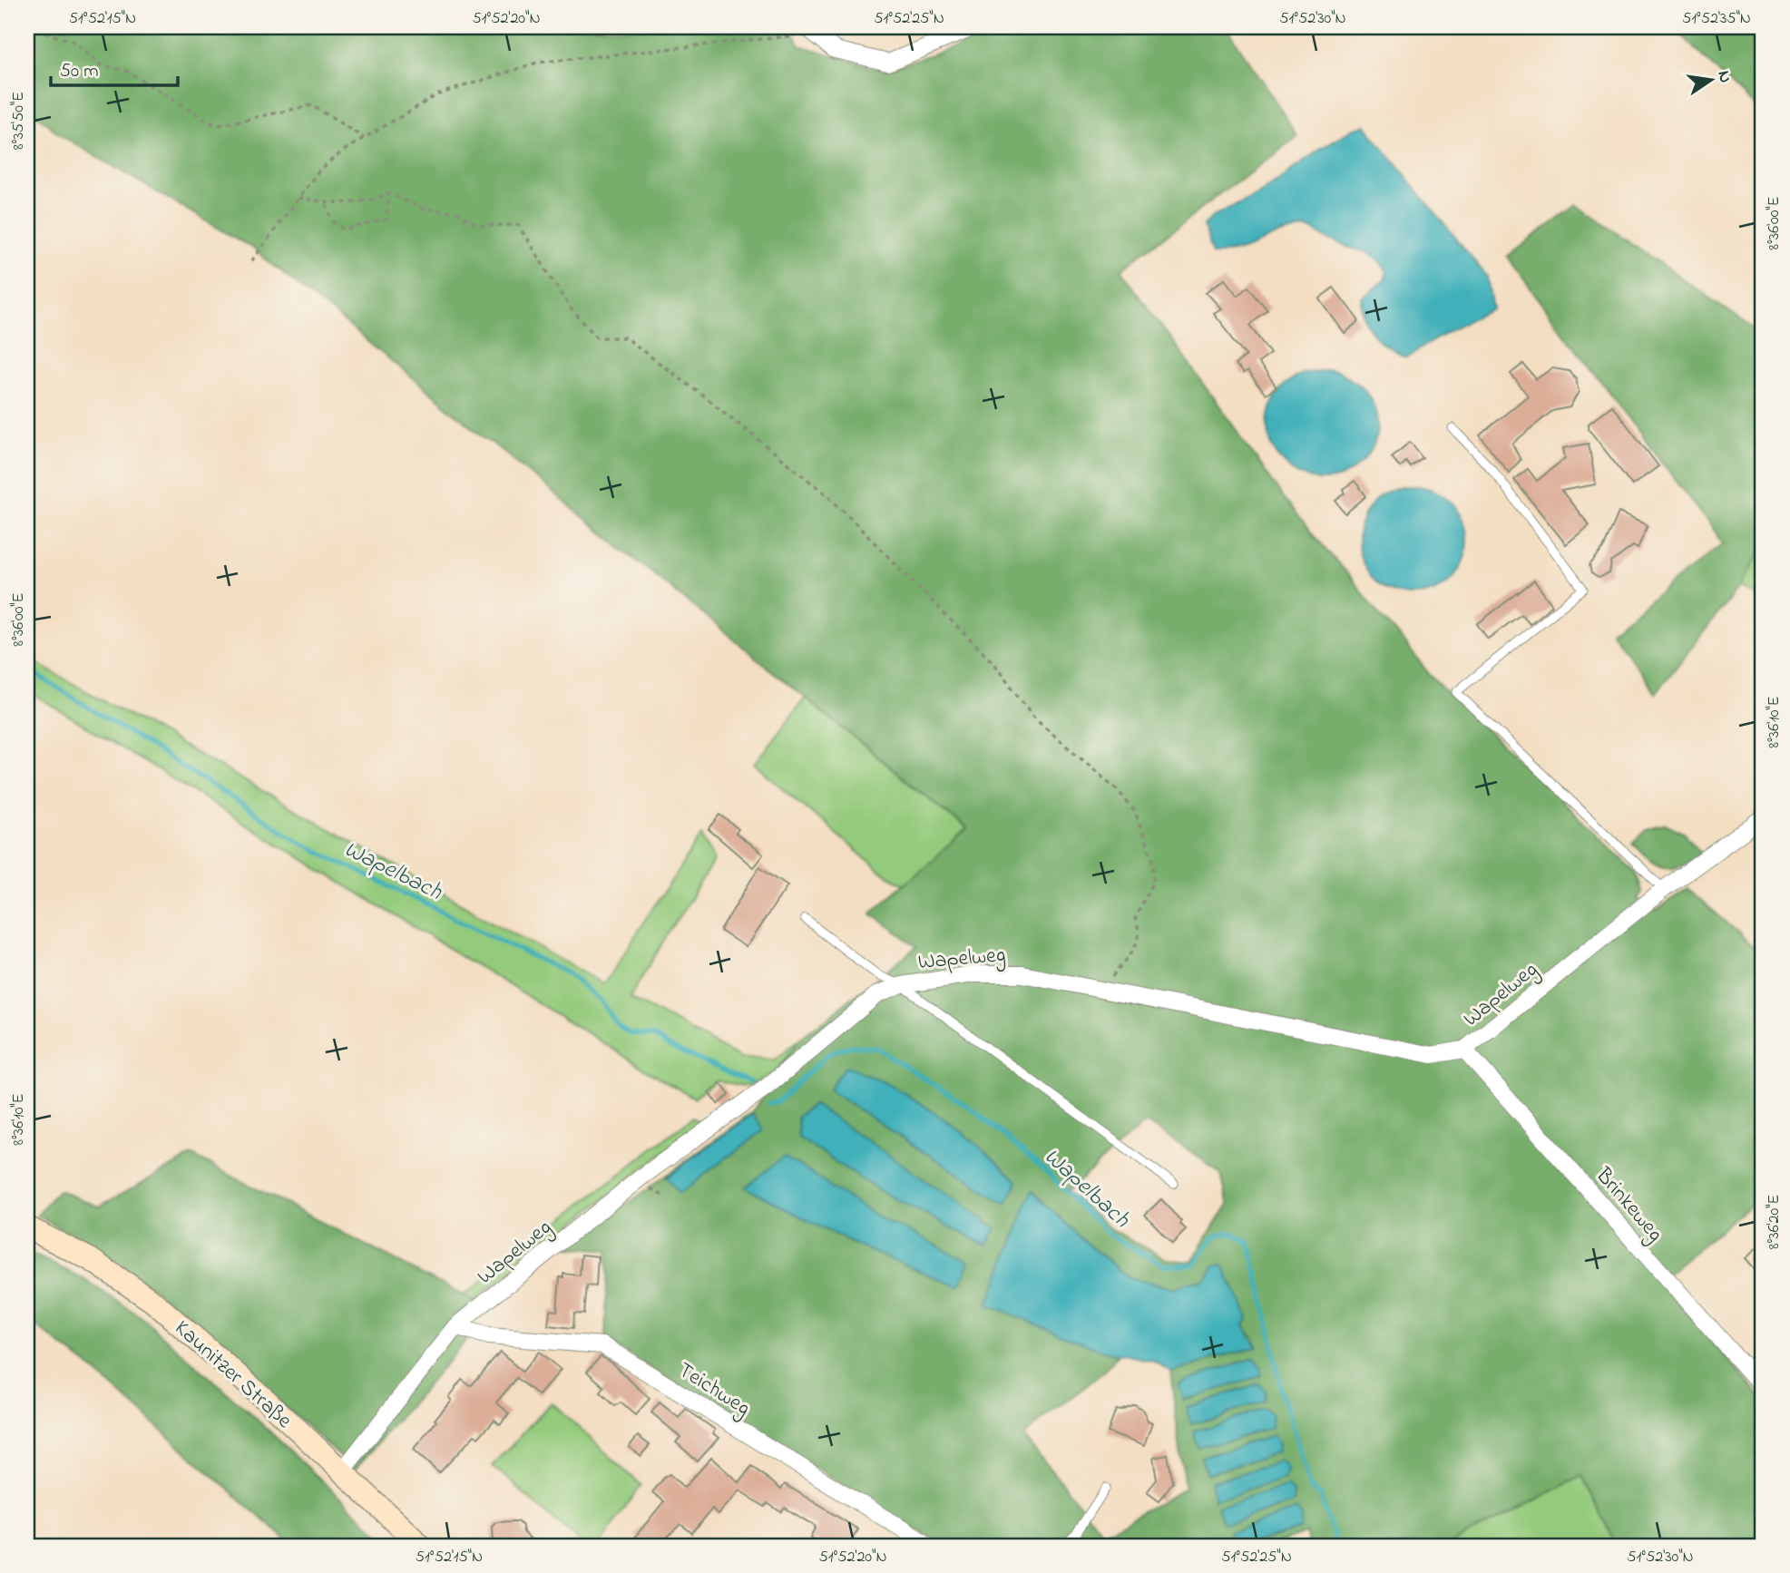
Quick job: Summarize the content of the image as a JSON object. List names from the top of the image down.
{
  "streets": {
    "street": [
      "Wapelweg",
      "Brinkeweg",
      "Kaunitzer Straße",
      "Teichweg"
    ]
  },
  "crossings": [
    ["Wapelweg", "Brinkeweg"],
    ["Wapelweg", "Kaunitzer Straße"],
    ["Wapelweg", "Teichweg"]
  ],
  "water": ["Wapelbach"],
  "scale_bar": "50 m",
  "north": "right",
  "coordinates": [
    "51°52'15\"N",
    "51°52'20\"N",
    "51°52'25\"N",
    "51°52'30\"N",
    "51°52'35\"N",
    "8°35'50\"E",
    "8°36'00\"E",
    "8°36'10\"E",
    "8°36'20\"E"
  ]
}
